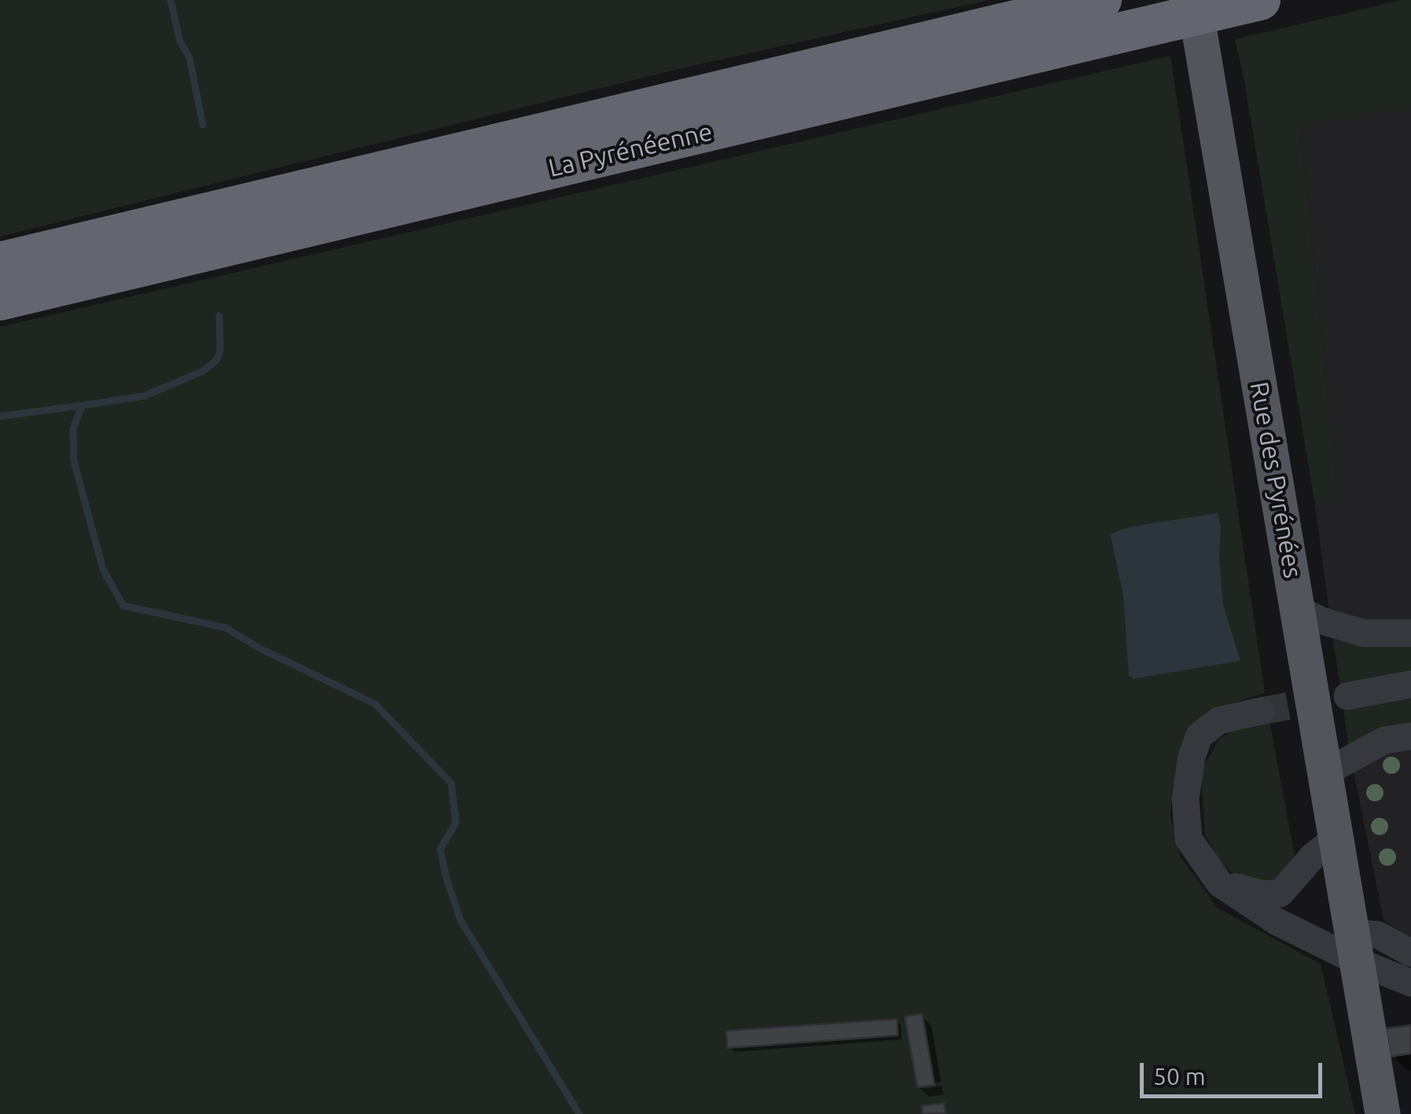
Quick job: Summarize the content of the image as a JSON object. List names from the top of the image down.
{
  "streets": {
    "highway": ["La Pyrénéenne"],
    "main road": ["Rue des Pyrénées"]
  },
  "scale_bar": "50 m"
}
